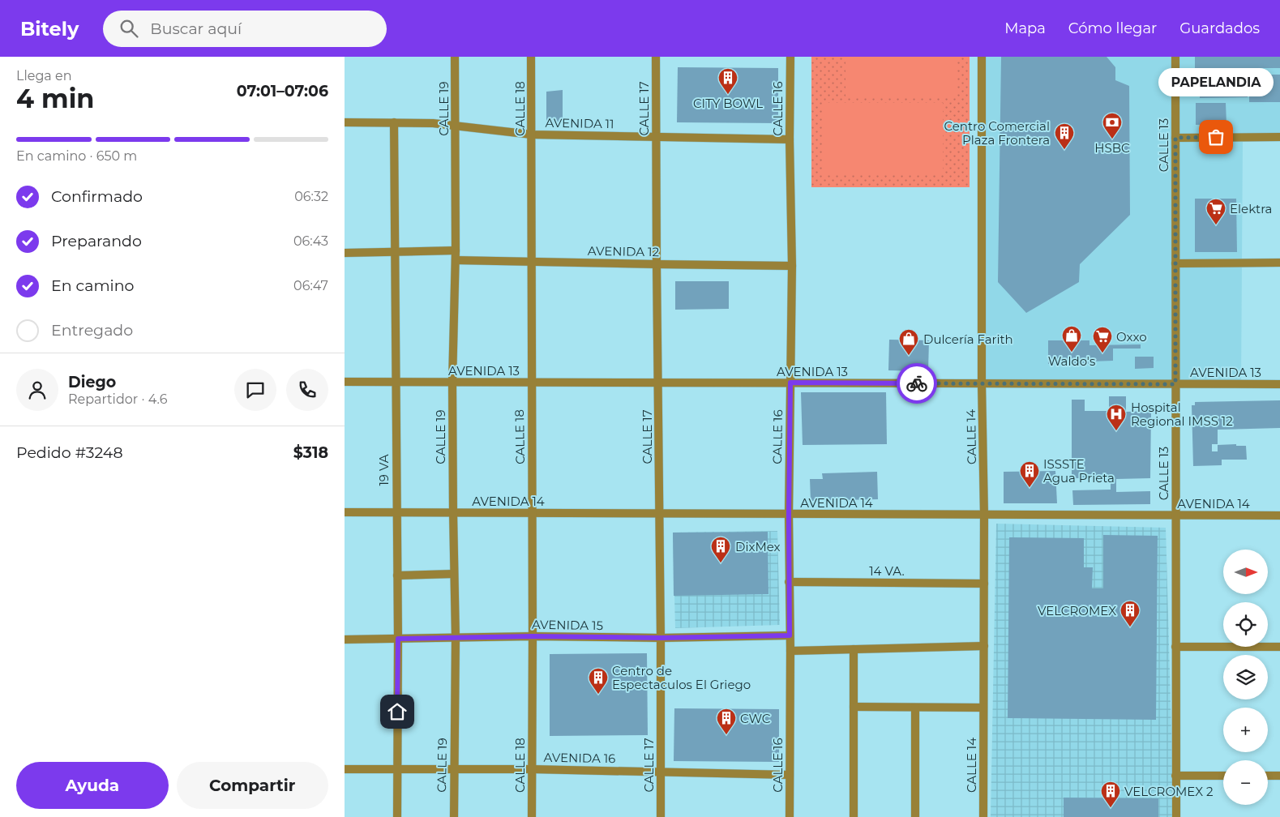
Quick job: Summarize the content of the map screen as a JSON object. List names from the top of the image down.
{
  "streets": {
    "street": [
      "CALLE 19",
      "CALLE 18",
      "CALLE 17",
      "CALLE 16",
      "AVENIDA 11",
      "CALLE 13",
      "AVENIDA 12",
      "AVENIDA 13",
      "CALLE 14",
      "19 VA",
      "AVENIDA 14",
      "14 VA.",
      "AVENIDA 15",
      "AVENIDA 16"
    ]
  },
  "crossings": [
    ["CALLE 19", "AVENIDA 11"],
    ["CALLE 19", "AVENIDA 12"],
    ["CALLE 19", "AVENIDA 13"],
    ["CALLE 19", "AVENIDA 14"],
    ["CALLE 19", "AVENIDA 15"],
    ["CALLE 19", "AVENIDA 16"],
    ["CALLE 18", "AVENIDA 11"],
    ["CALLE 18", "AVENIDA 12"],
    ["CALLE 18", "AVENIDA 13"],
    ["CALLE 18", "AVENIDA 14"],
    ["CALLE 18", "AVENIDA 15"],
    ["CALLE 18", "AVENIDA 16"],
    ["CALLE 17", "AVENIDA 11"],
    ["CALLE 17", "AVENIDA 12"],
    ["CALLE 17", "AVENIDA 13"],
    ["CALLE 17", "AVENIDA 14"],
    ["CALLE 17", "AVENIDA 15"],
    ["CALLE 17", "AVENIDA 16"],
    ["CALLE 16", "AVENIDA 11"],
    ["CALLE 16", "AVENIDA 12"],
    ["CALLE 16", "AVENIDA 13"],
    ["CALLE 16", "AVENIDA 14"],
    ["CALLE 16", "14 VA."],
    ["CALLE 16", "AVENIDA 15"],
    ["CALLE 16", "AVENIDA 16"],
    ["AVENIDA 11", "19 VA"],
    ["CALLE 13", "AVENIDA 13"],
    ["CALLE 13", "AVENIDA 14"],
    ["AVENIDA 13", "CALLE 14"],
    ["AVENIDA 13", "19 VA"],
    ["CALLE 14", "AVENIDA 14"],
    ["CALLE 14", "14 VA."],
    ["19 VA", "AVENIDA 14"],
    ["19 VA", "AVENIDA 15"],
    ["19 VA", "AVENIDA 16"]
  ],
  "places": {
    "building": [
      "CITY BOWL",
      "Centro Comercial Plaza Frontera",
      "ISSSTE Agua Prieta",
      "DixMex",
      "VELCROMEX",
      "Centro de Espectaculos El Griego",
      "CWC",
      "VELCROMEX 2"
    ],
    "other": ["PAPELANDIA"],
    "bank": ["HSBC"],
    "supermarket": ["Elektra", "Oxxo"],
    "shop": ["Waldo's", "Dulcería Farith"],
    "hospital": ["Hospital Regional IMSS 12"]
  },
  "north": "right",
  "page": {
    "header": "Bitely",
    "search": "Buscar aquí",
    "nav": ["Mapa", "Cómo llegar", "Guardados"],
    "heading": ["4 min", "Llega en", "07:01–07:06"],
    "panel": [
      "Diego",
      "Repartidor · 4.6",
      "Pedido #3248",
      "$318"
    ],
    "bubble": "PAPELANDIA",
    "bar": "En camino · 650 m",
    "list": [
      ["Confirmado", "06:32"],
      ["Preparando", "06:43"],
      ["En camino", "06:47"],
      "Entregado"
    ],
    "map_buttons": ["+", "−"],
    "buttons": ["Ayuda", "Compartir"]
  }
}
